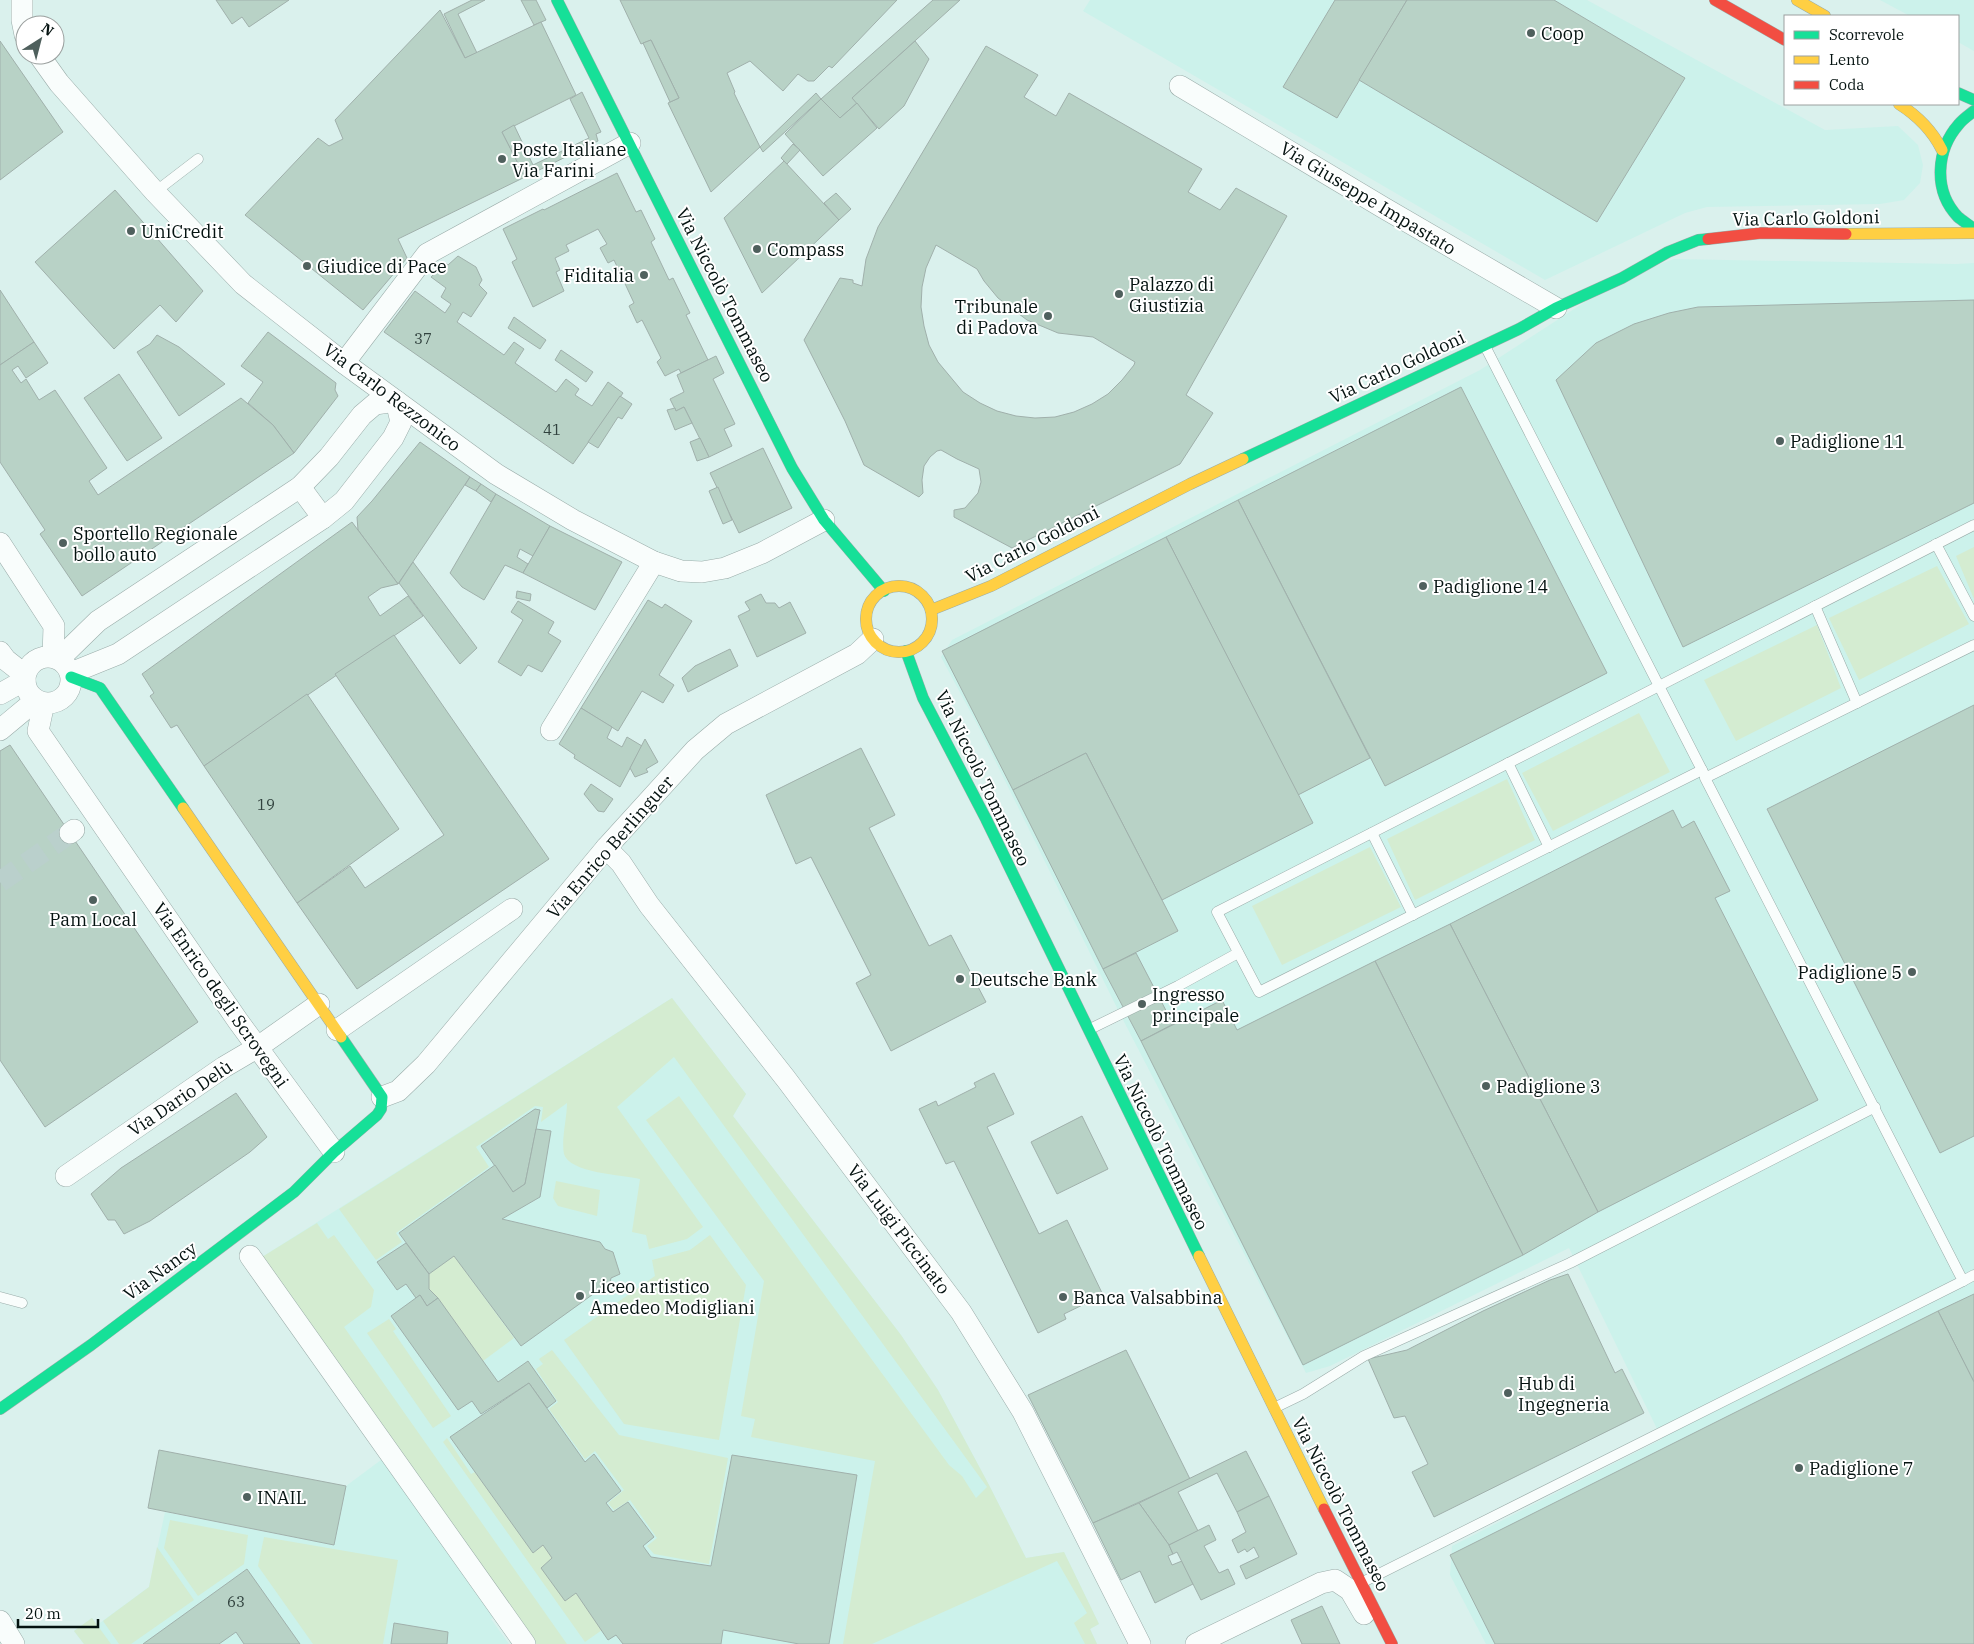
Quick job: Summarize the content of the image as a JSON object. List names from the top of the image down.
{
  "streets": {
    "street": [
      "Via Giuseppe Impastato",
      "Via Carlo Goldoni",
      "Via Niccolò Tommaseo",
      "Via Carlo Rezzonico",
      "Via Enrico Berlinguer",
      "Via Enrico degli Scrovegni",
      "Via Dario Delù",
      "Via Luigi Piccinato",
      "Via Nancy"
    ]
  },
  "crossings": [
    ["Via Giuseppe Impastato", "Via Carlo Goldoni"],
    ["Via Carlo Goldoni", "Via Niccolò Tommaseo"],
    ["Via Carlo Goldoni", "Via Enrico Berlinguer"],
    ["Via Niccolò Tommaseo", "Via Carlo Rezzonico"],
    ["Via Niccolò Tommaseo", "Via Enrico Berlinguer"],
    ["Via Enrico Berlinguer", "Via Luigi Piccinato"],
    ["Via Enrico degli Scrovegni", "Via Dario Delù"],
    ["Via Enrico degli Scrovegni", "Via Nancy"]
  ],
  "places": [
    "Coop",
    "Poste Italiane Via Farini",
    "UniCredit",
    "Compass",
    "Giudice di Pace",
    "Fiditalia",
    "Palazzo di Giustizia",
    "Tribunale di Padova",
    "Padiglione 11",
    "Sportello Regionale bollo auto",
    "Padiglione 14",
    "Pam Local",
    "Padiglione 5",
    "Deutsche Bank",
    "Ingresso principale",
    "Padiglione 3",
    "Liceo artistico Amedeo Modigliani",
    "Banca Valsabbina",
    "Hub di Ingegneria",
    "Padiglione 7",
    "INAIL"
  ],
  "house_numbers": [
    "37",
    "41",
    "19",
    "63"
  ],
  "legend": ["Scorrevole", "Lento", "Coda"],
  "scale_bar": "20 m",
  "north": "top right"
}
